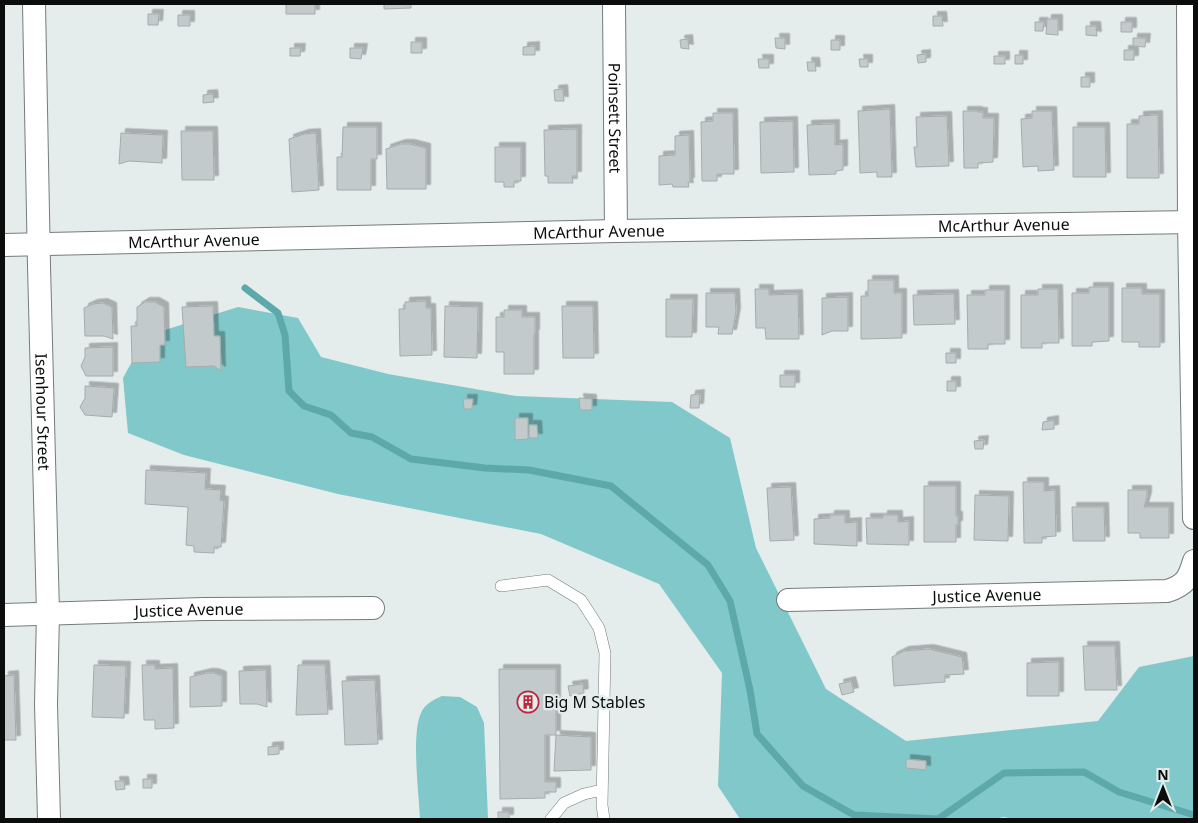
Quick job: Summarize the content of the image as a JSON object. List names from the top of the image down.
{
  "streets": {
    "street": [
      "Poinsett Street",
      "McArthur Avenue",
      "Isenhour Street",
      "Justice Avenue"
    ]
  },
  "crossings": [
    ["Poinsett Street", "McArthur Avenue"],
    ["McArthur Avenue", "Isenhour Street"],
    ["Isenhour Street", "Justice Avenue"]
  ],
  "places": {
    "building": ["Big M Stables"]
  },
  "north": "top"
}
